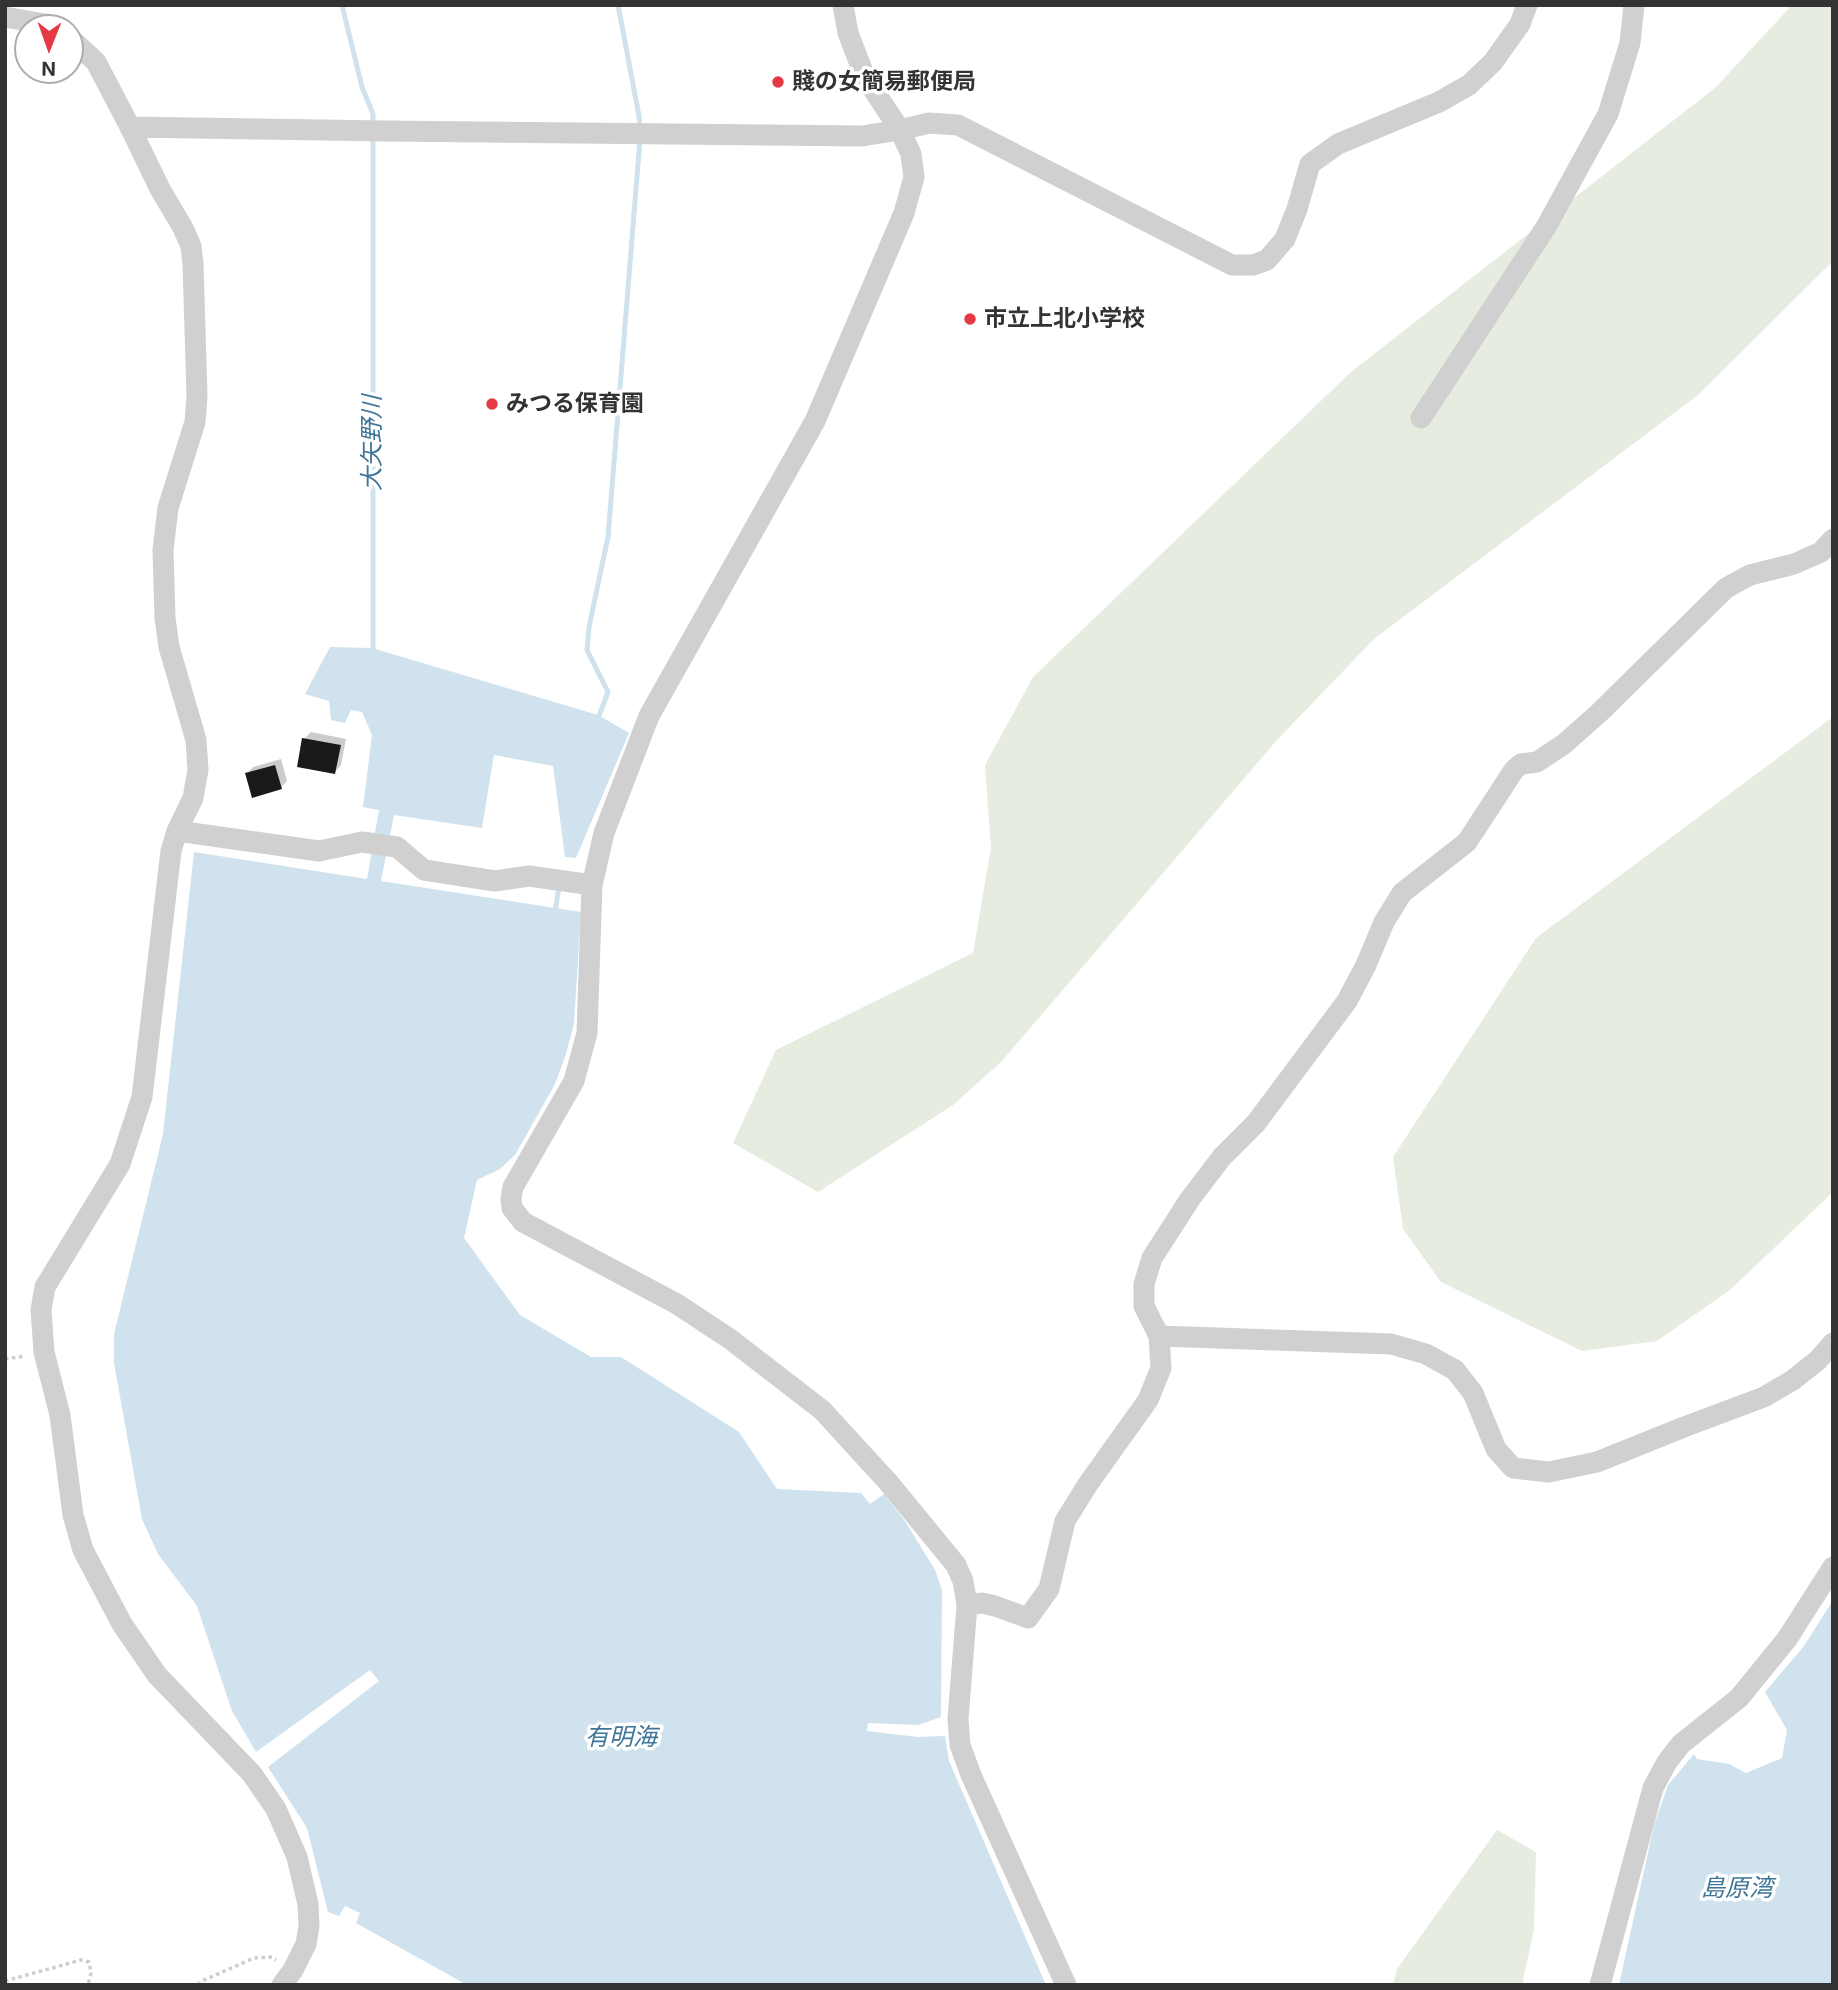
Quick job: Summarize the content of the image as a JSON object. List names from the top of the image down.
{
  "water": ["大矢野川", "有明海", "島原湾"],
  "places": ["賤の女簡易郵便局", "市立上北小学校", "みつる保育園"],
  "north": "bottom"
}
